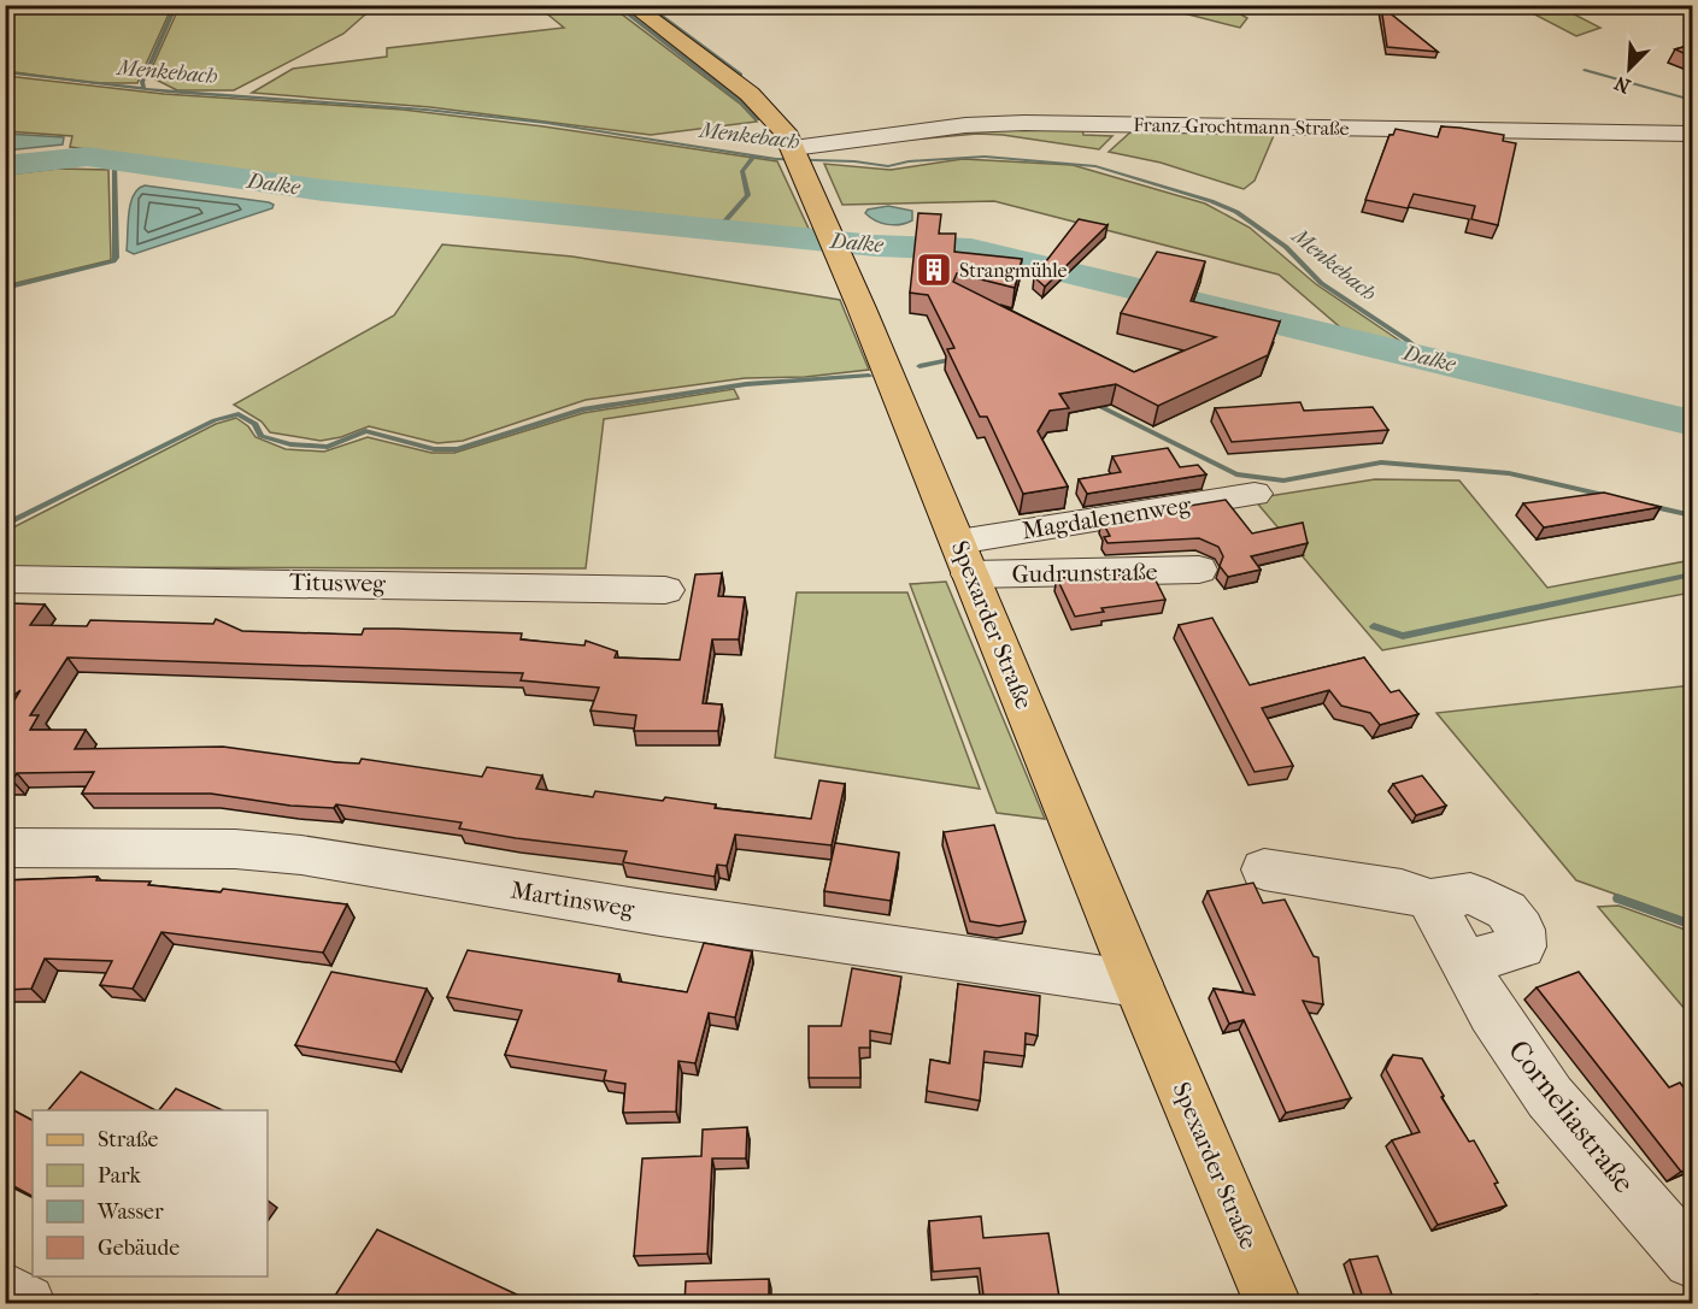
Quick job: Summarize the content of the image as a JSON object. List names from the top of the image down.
{
  "streets": {
    "main road": ["Spexarder Straße"],
    "street": [
      "Franz-Grochtmann-Straße",
      "Magdalenenweg",
      "Gudrunstraße",
      "Titusweg",
      "Martinsweg",
      "Corneliastraße"
    ]
  },
  "crossings": [
    ["Franz-Grochtmann-Straße", "Spexarder Straße"],
    ["Magdalenenweg", "Gudrunstraße"],
    ["Magdalenenweg", "Spexarder Straße"],
    ["Gudrunstraße", "Spexarder Straße"],
    ["Spexarder Straße", "Martinsweg"]
  ],
  "water": ["Menkebach", "Dalke"],
  "places": {
    "building": ["Strangmühle"]
  },
  "legend": [
    "Straße",
    "Park",
    "Wasser",
    "Gebäude"
  ],
  "north": "bottom left"
}
